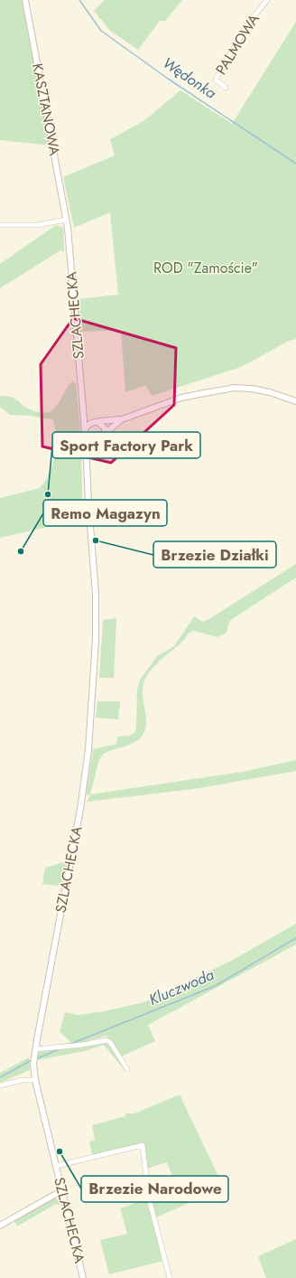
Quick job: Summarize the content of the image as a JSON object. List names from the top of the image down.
{
  "streets": {
    "street": ["PALMOWA", "KASZTANOWA", "SZLACHECKA"]
  },
  "crossings": [
    ["KASZTANOWA", "SZLACHECKA"]
  ],
  "water": ["Wędonka", "Kluczwoda"],
  "parks": ["ROD \"Zamoście\""],
  "places": [
    "Sport Factory Park",
    "Brzezie Działki",
    "Remo Magazyn",
    "Brzezie Narodowe"
  ]
}
